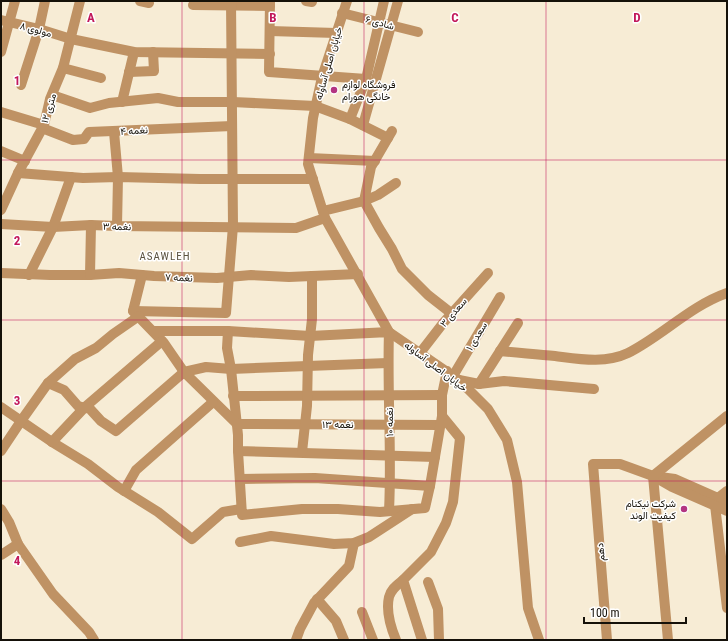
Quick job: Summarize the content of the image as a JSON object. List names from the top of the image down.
{
  "streets": {
    "street": [
      "شادی ۶",
      "مولوی ۸",
      "خیابان اصلی آساوله",
      "۱۲ متری",
      "نغمه ۴",
      "نغمه ۳",
      "نغمه ۷",
      "سعدی ۳",
      "سعدی ۱",
      "نغمه ۱۰",
      "نغمه ۱۳",
      "دهم"
    ]
  },
  "crossings": [
    ["شادی ۶", "خیابان اصلی آساوله"],
    ["مولوی ۸", "۱۲ متری"],
    ["خیابان اصلی آساوله", "نغمه ۷"],
    ["خیابان اصلی آساوله", "سعدی ۳"],
    ["خیابان اصلی آساوله", "سعدی ۱"],
    ["خیابان اصلی آساوله", "نغمه ۱۰"],
    ["۱۲ متری", "نغمه ۴"],
    ["نغمه ۱۰", "نغمه ۱۳"]
  ],
  "districts": ["ASAWLEH"],
  "places": ["فروشگاه لوازم خانگی هورام", "شرکت نیکنام کیفیت الوند"],
  "scale_bar": "100 m",
  "grid": {
    "columns": [
      "A",
      "B",
      "C",
      "D"
    ],
    "rows": [
      "1",
      "2",
      "3",
      "4"
    ]
  }
}
